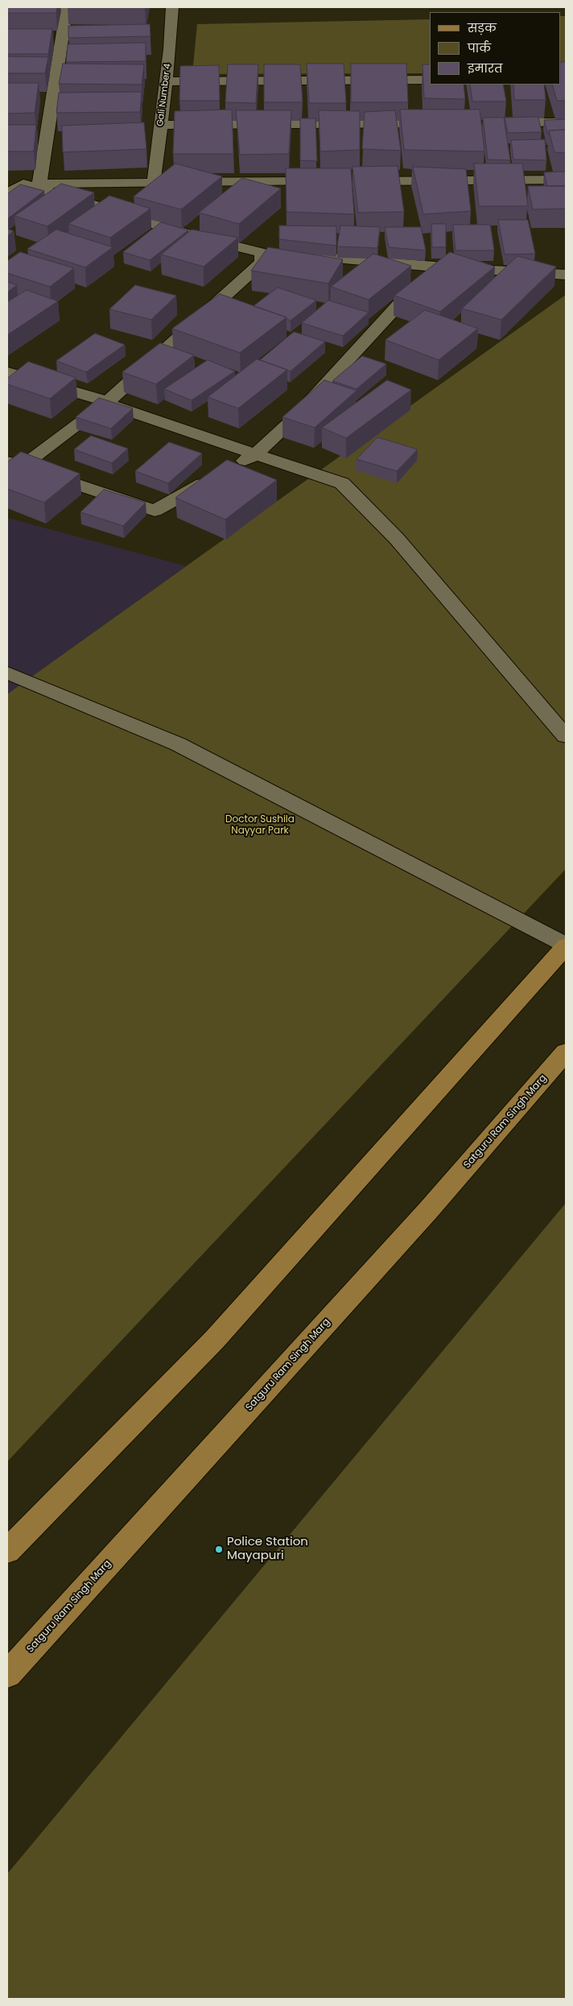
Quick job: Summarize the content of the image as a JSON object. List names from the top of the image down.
{
  "streets": {
    "main road": ["Satguru Ram Singh Marg"],
    "street": ["Gali Number 4"]
  },
  "parks": ["Doctor Sushila Nayyar Park"],
  "places": ["Police Station Mayapuri"],
  "legend": ["सड़क", "पार्क", "इमारत"]
}
